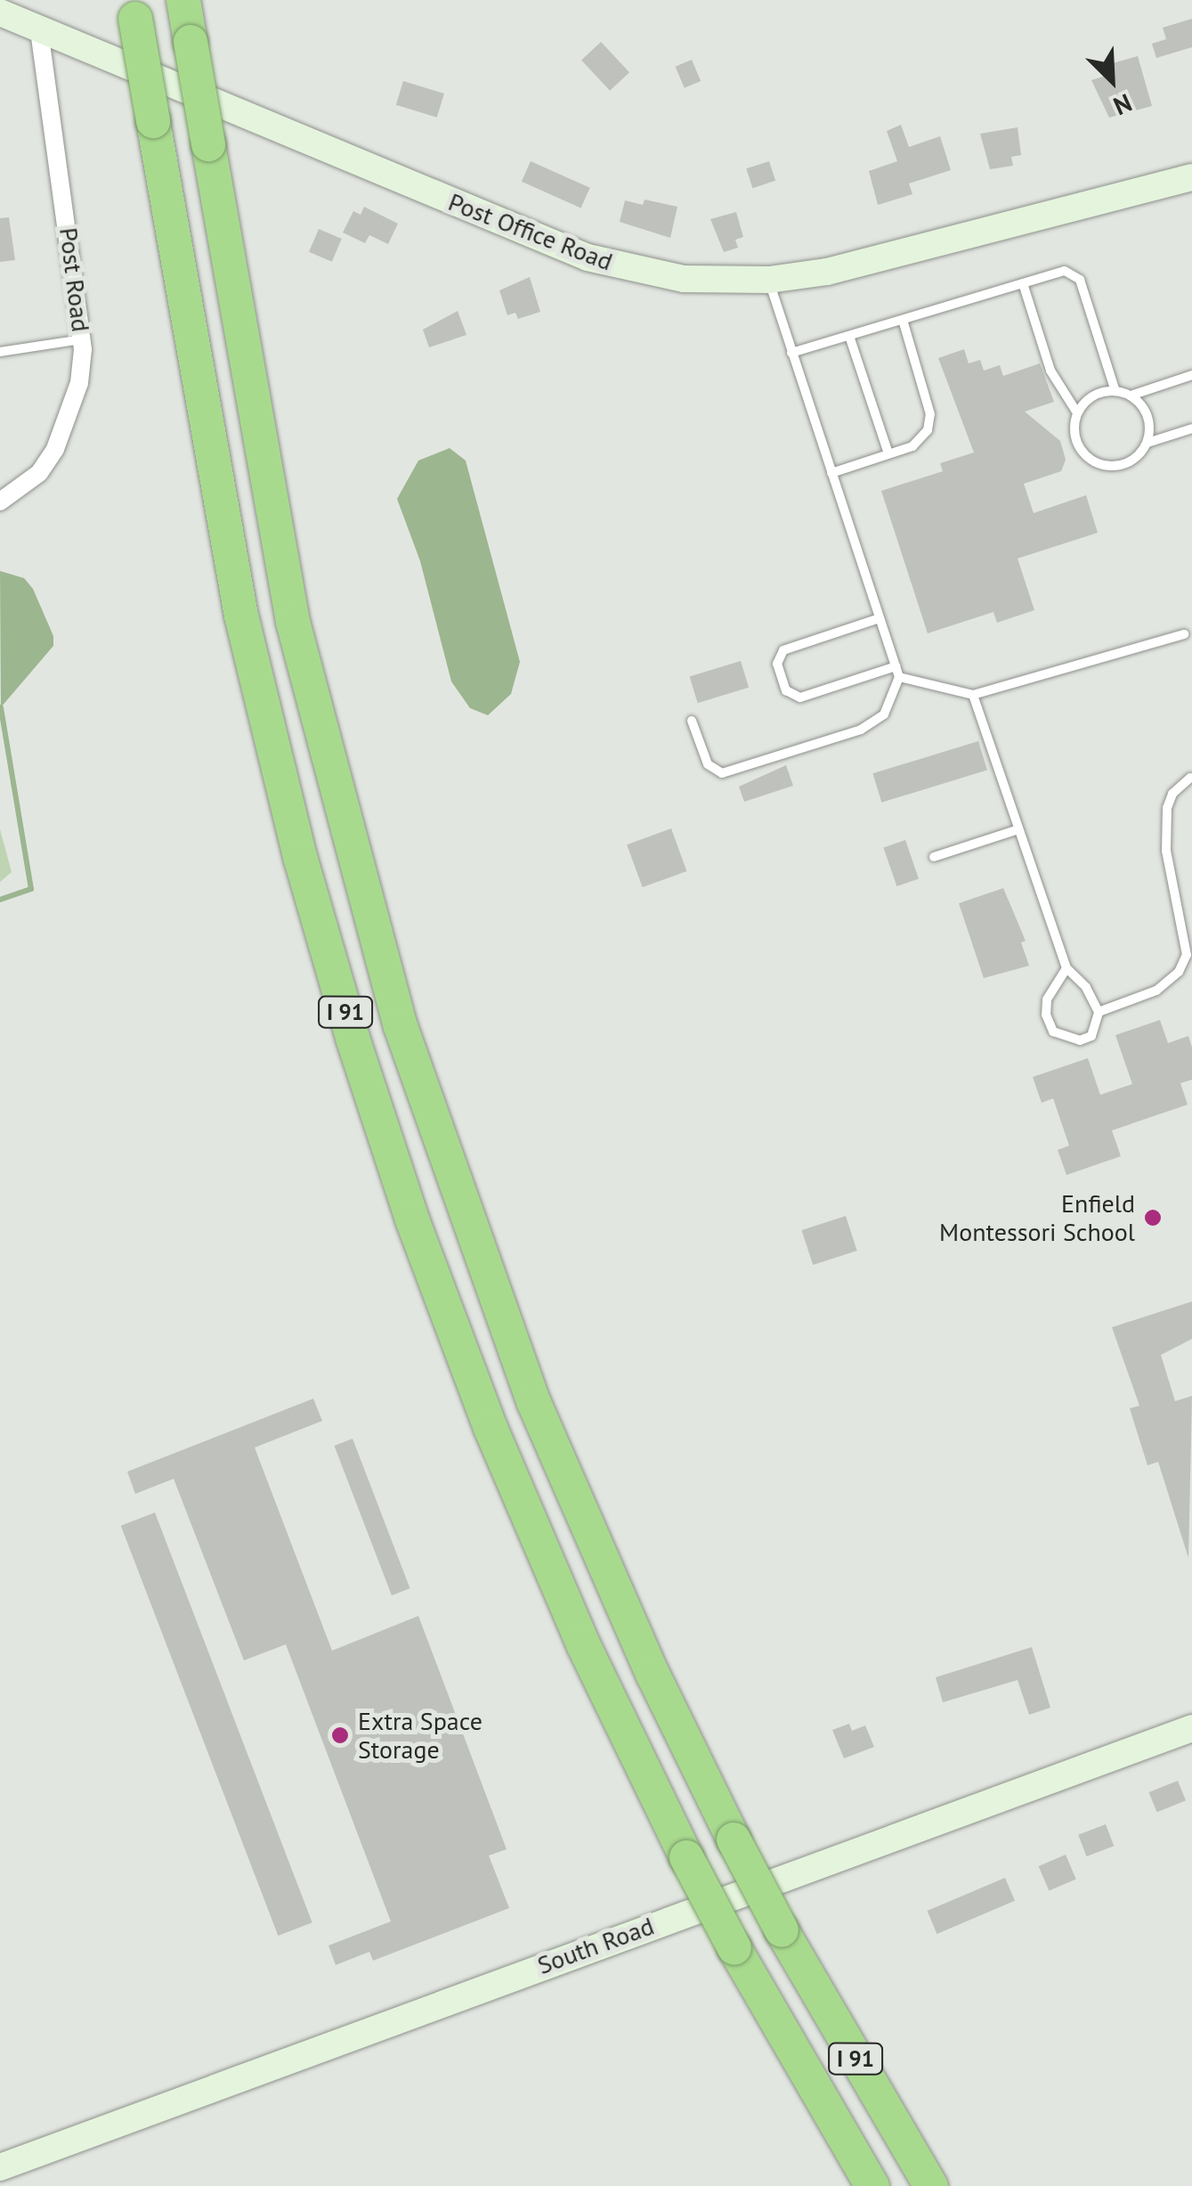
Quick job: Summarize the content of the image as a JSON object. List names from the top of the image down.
{
  "streets": {
    "highway": ["I 91"],
    "main road": ["Post Office Road", "South Road"],
    "street": ["Post Road"]
  },
  "crossings": [
    ["Post Office Road", "Post Road"]
  ],
  "places": ["Enfield Montessori School", "Extra Space Storage"],
  "north": "bottom right"
}
